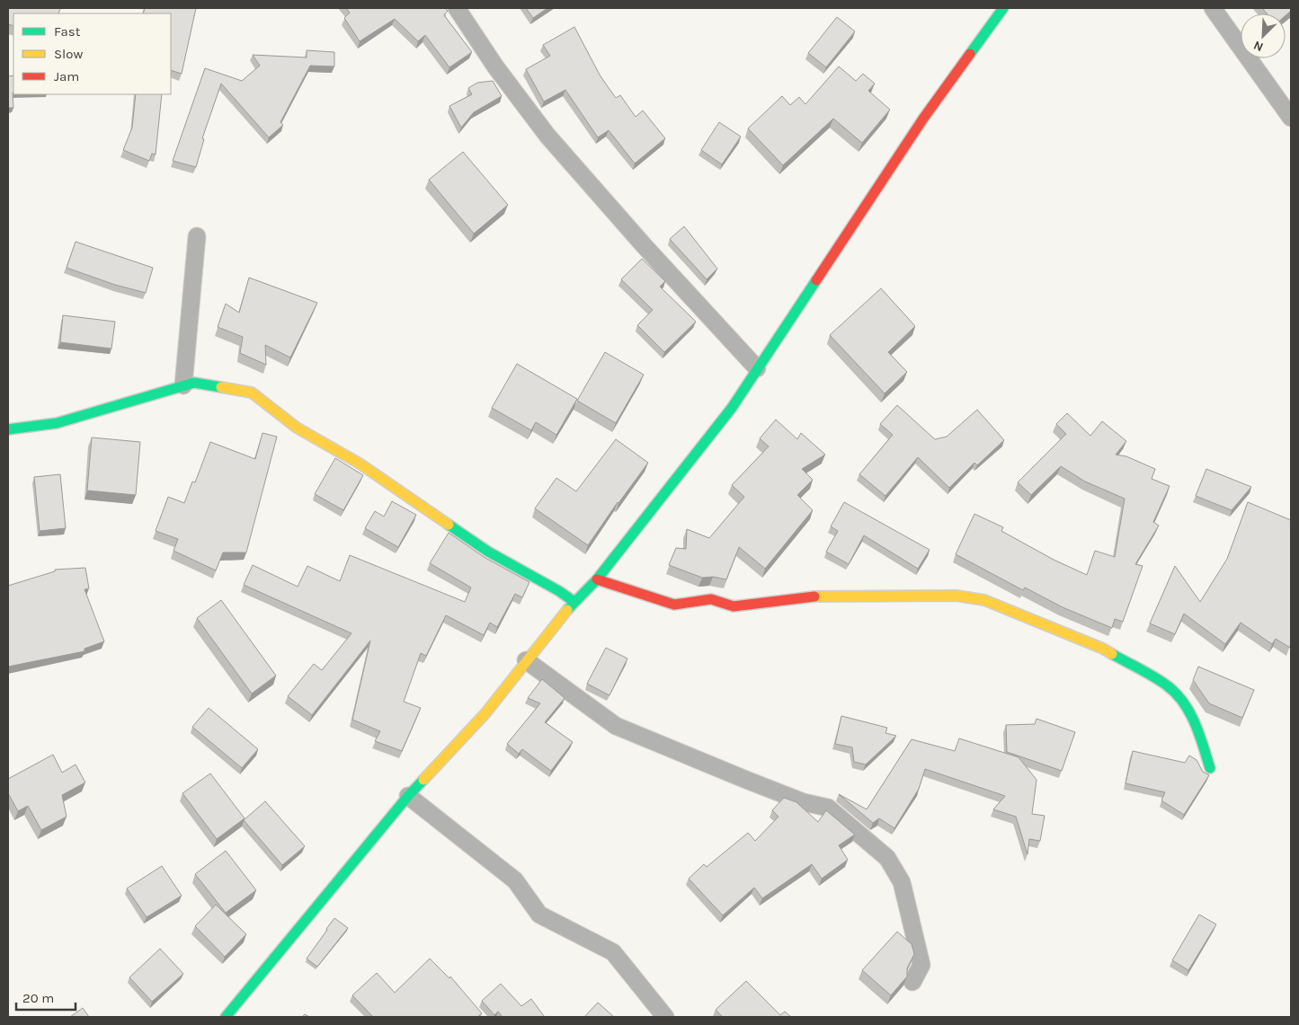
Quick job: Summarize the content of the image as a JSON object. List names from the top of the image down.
{
  "legend": ["Fast", "Slow", "Jam"],
  "scale_bar": "20 m",
  "north": "bottom left"
}
